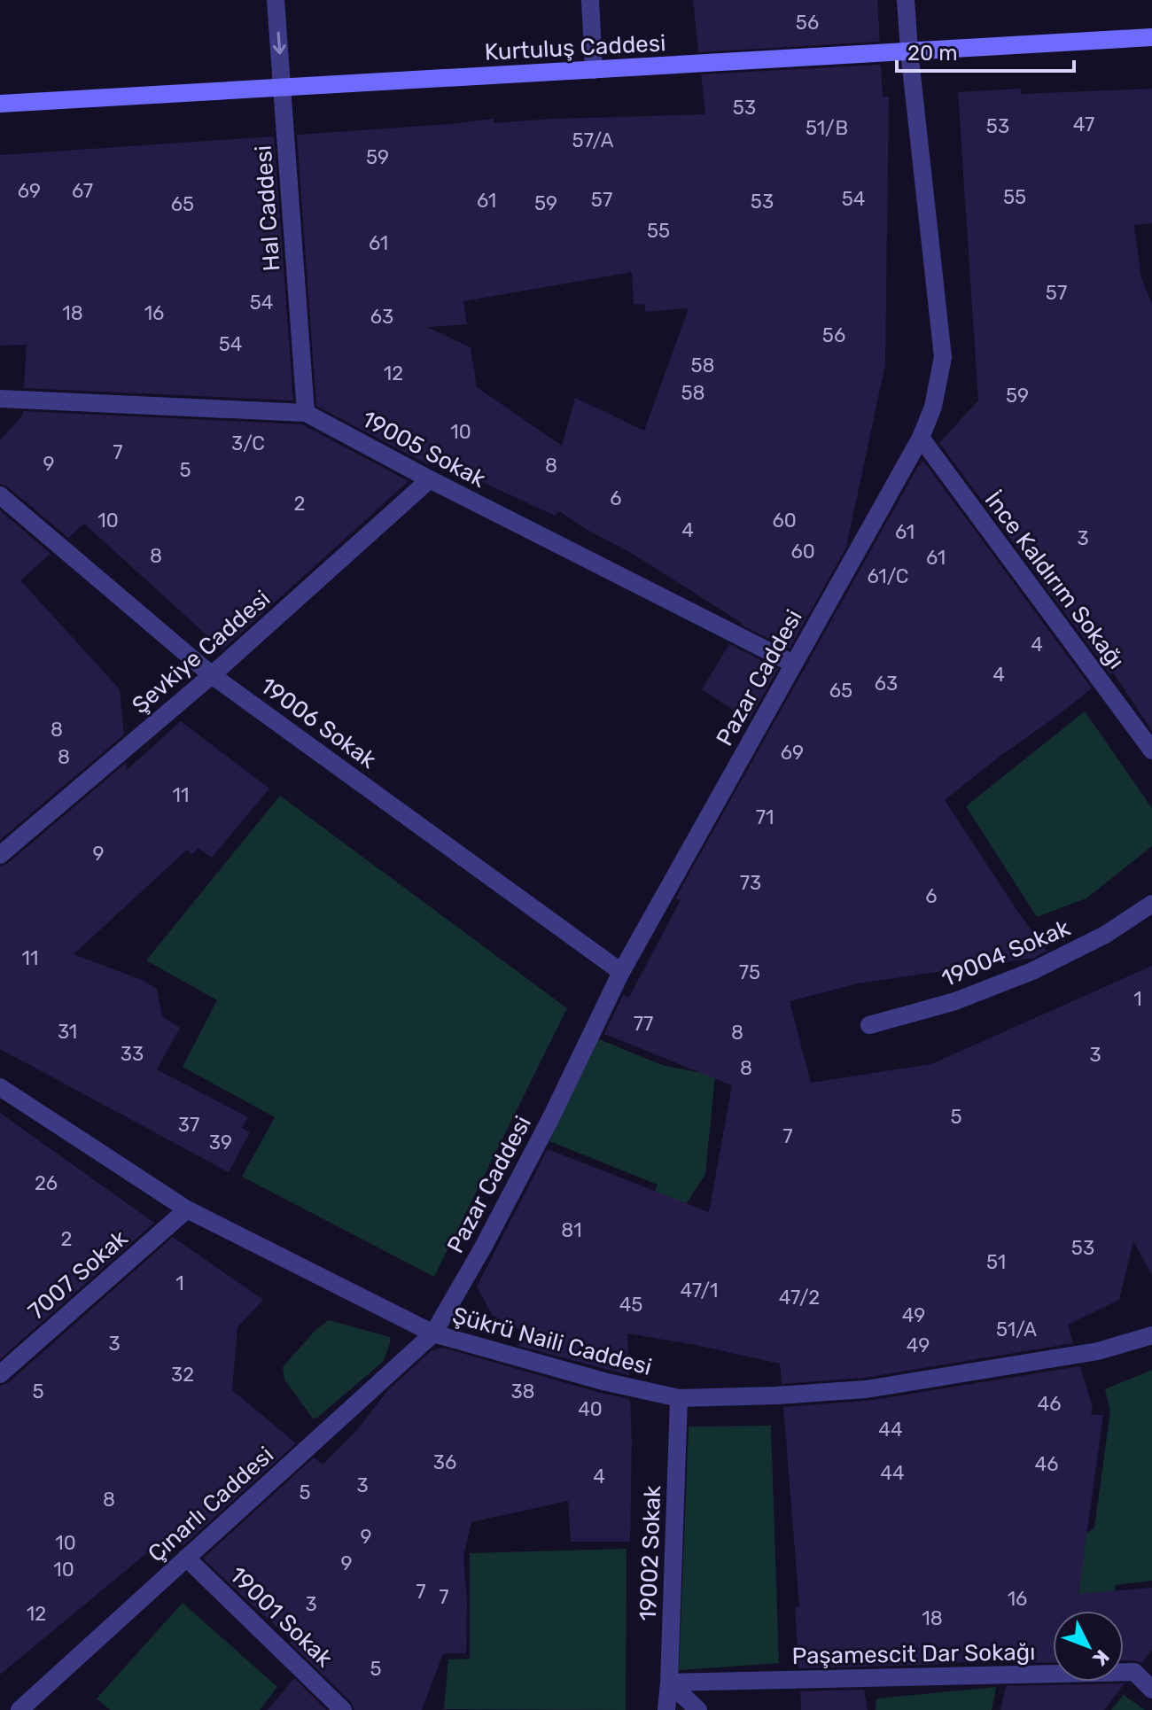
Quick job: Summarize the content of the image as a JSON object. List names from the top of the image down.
{
  "streets": {
    "main road": ["Kurtuluş Caddesi"],
    "street": [
      "Hal Caddesi",
      "19005 Sokak",
      "İnce Kaldırım Sokağı",
      "Şevkiye Caddesi",
      "Pazar Caddesi",
      "19006 Sokak",
      "19004 Sokak",
      "7007 Sokak",
      "Şükrü Naili Caddesi",
      "Çınarlı Caddesi",
      "19002 Sokak",
      "19001 Sokak",
      "Paşamescit Dar Sokağı"
    ]
  },
  "crossings": [
    ["Kurtuluş Caddesi", "Hal Caddesi"],
    ["Kurtuluş Caddesi", "Pazar Caddesi"],
    ["Hal Caddesi", "19005 Sokak"],
    ["19005 Sokak", "Şevkiye Caddesi"],
    ["19005 Sokak", "Pazar Caddesi"],
    ["İnce Kaldırım Sokağı", "Pazar Caddesi"],
    ["Şevkiye Caddesi", "19006 Sokak"],
    ["Pazar Caddesi", "19006 Sokak"],
    ["Pazar Caddesi", "Şükrü Naili Caddesi"],
    ["Pazar Caddesi", "Çınarlı Caddesi"],
    ["7007 Sokak", "Şükrü Naili Caddesi"],
    ["Şükrü Naili Caddesi", "Çınarlı Caddesi"],
    ["Şükrü Naili Caddesi", "19002 Sokak"],
    ["Çınarlı Caddesi", "19001 Sokak"],
    ["19002 Sokak", "Paşamescit Dar Sokağı"]
  ],
  "house_numbers": [
    "56",
    "53",
    "47",
    "53",
    "51/B",
    "57/A",
    "59",
    "69",
    "67",
    "55",
    "54",
    "57",
    "61",
    "53",
    "59",
    "65",
    "55",
    "61",
    "57",
    "54",
    "18",
    "16",
    "63",
    "56",
    "54",
    "58",
    "12",
    "58",
    "59",
    "10",
    "3/C",
    "7",
    "9",
    "8",
    "5",
    "6",
    "2",
    "10",
    "60",
    "4",
    "61",
    "3",
    "60",
    "8",
    "61",
    "61/C",
    "4",
    "4",
    "63",
    "65",
    "8",
    "69",
    "8",
    "11",
    "71",
    "9",
    "73",
    "6",
    "11",
    "75",
    "1",
    "77",
    "31",
    "8",
    "33",
    "3",
    "8",
    "5",
    "37",
    "7",
    "39",
    "26",
    "81",
    "2",
    "53",
    "51",
    "1",
    "47/1",
    "47/2",
    "45",
    "49",
    "51/A",
    "3",
    "49",
    "32",
    "5",
    "38",
    "46",
    "40",
    "44",
    "36",
    "46",
    "44",
    "4",
    "3",
    "5",
    "8",
    "9",
    "10",
    "9",
    "10",
    "7",
    "7",
    "16",
    "3",
    "12",
    "18",
    "5"
  ],
  "scale_bar": "20 m",
  "north": "bottom right"
}
